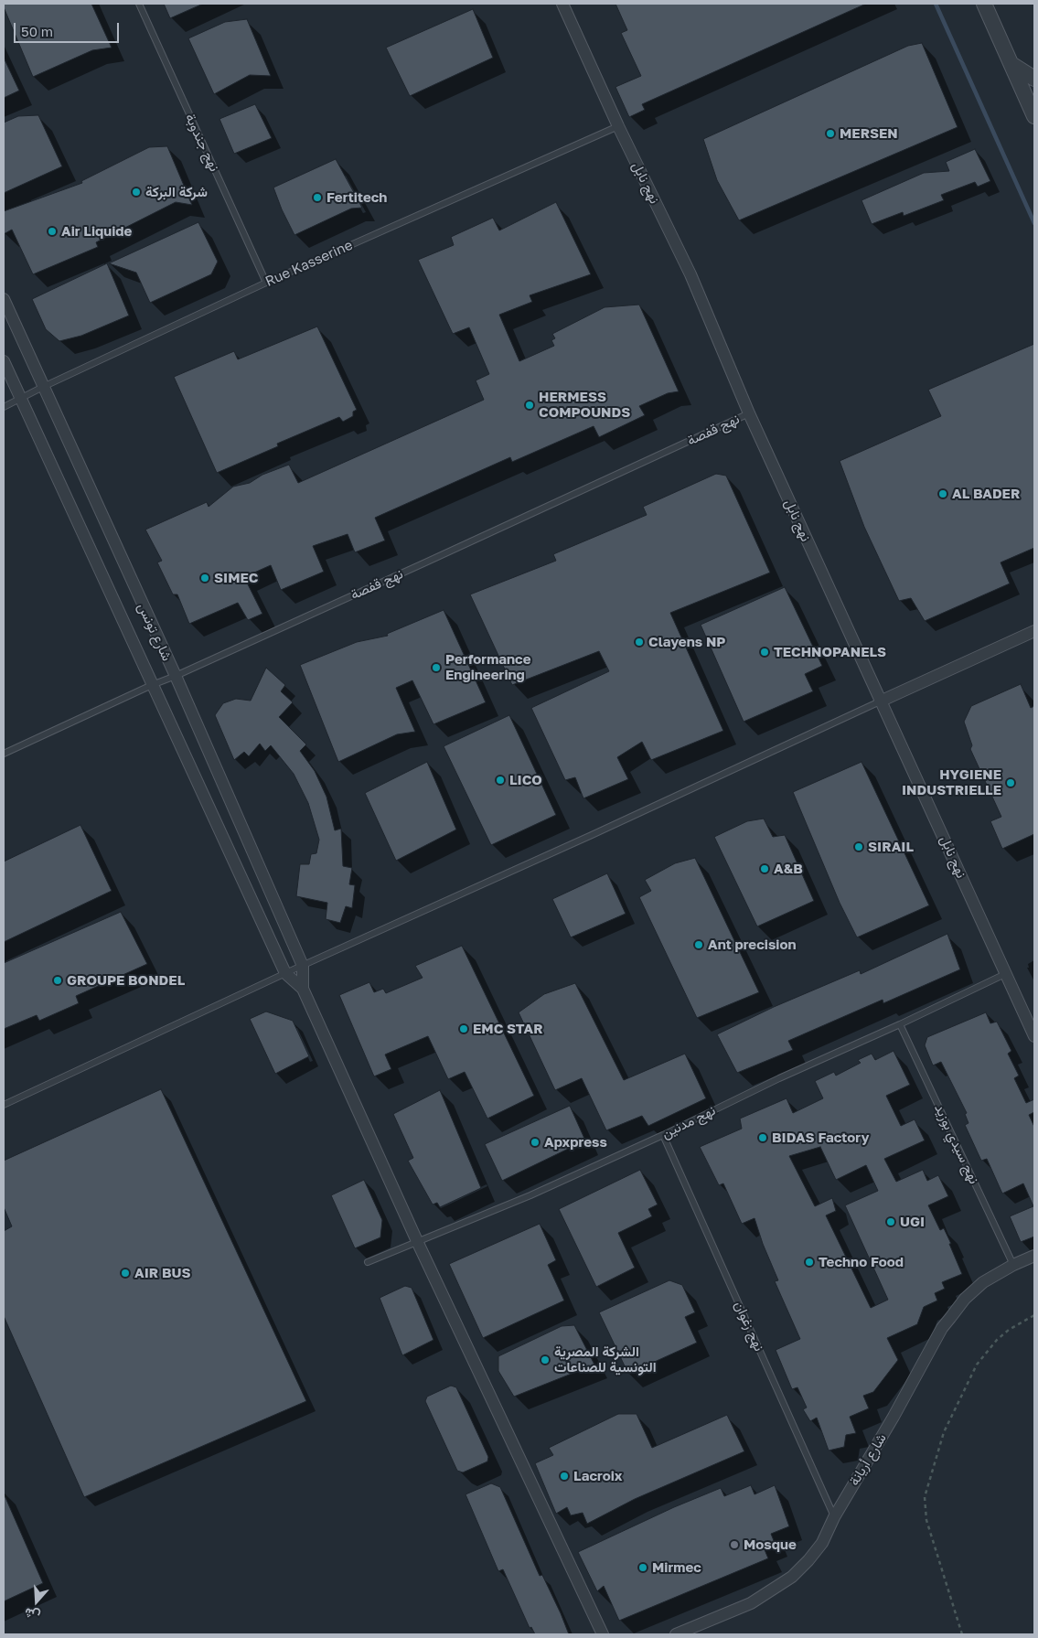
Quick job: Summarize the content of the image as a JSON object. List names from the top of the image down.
{
  "streets": {
    "street": ["نهج نابل", "شارع تونس", "شارع أريانة"],
    "lane": [
      "نهج جندوبة",
      "Rue Kasserine",
      "نهج قفصة",
      "نهج مدنين",
      "نهج سيدي بوزيد",
      "نهج زغوان"
    ]
  },
  "crossings": [
    ["نهج جندوبة", "Rue Kasserine"],
    ["نهج نابل", "Rue Kasserine"],
    ["نهج نابل", "نهج قفصة"],
    ["نهج نابل", "نهج مدنين"],
    ["Rue Kasserine", "شارع تونس"],
    ["نهج قفصة", "شارع تونس"],
    ["نهج مدنين", "نهج سيدي بوزيد"],
    ["نهج مدنين", "نهج زغوان"],
    ["نهج سيدي بوزيد", "شارع أريانة"],
    ["نهج زغوان", "شارع أريانة"]
  ],
  "places": [
    "MERSEN",
    "شركة البركة",
    "Fertitech",
    "Air Liquide",
    "HERMESS COMPOUNDS",
    "AL BADER",
    "SIMEC",
    "Clayens NP",
    "TECHNOPANELS",
    "Performance Engineering",
    "LICO",
    "HYGIENE INDUSTRIELLE",
    "SIRAIL",
    "A&B",
    "Ant precision",
    "GROUPE BONDEL",
    "EMC STAR",
    "BIDAS Factory",
    "Apxpress",
    "UGI",
    "Techno Food",
    "AIR BUS",
    "الشركة المصرية التونسية للصناعات",
    "Lacroix",
    "Mosque",
    "Mirmec"
  ],
  "scale_bar": "50 m",
  "north": "bottom"
}
